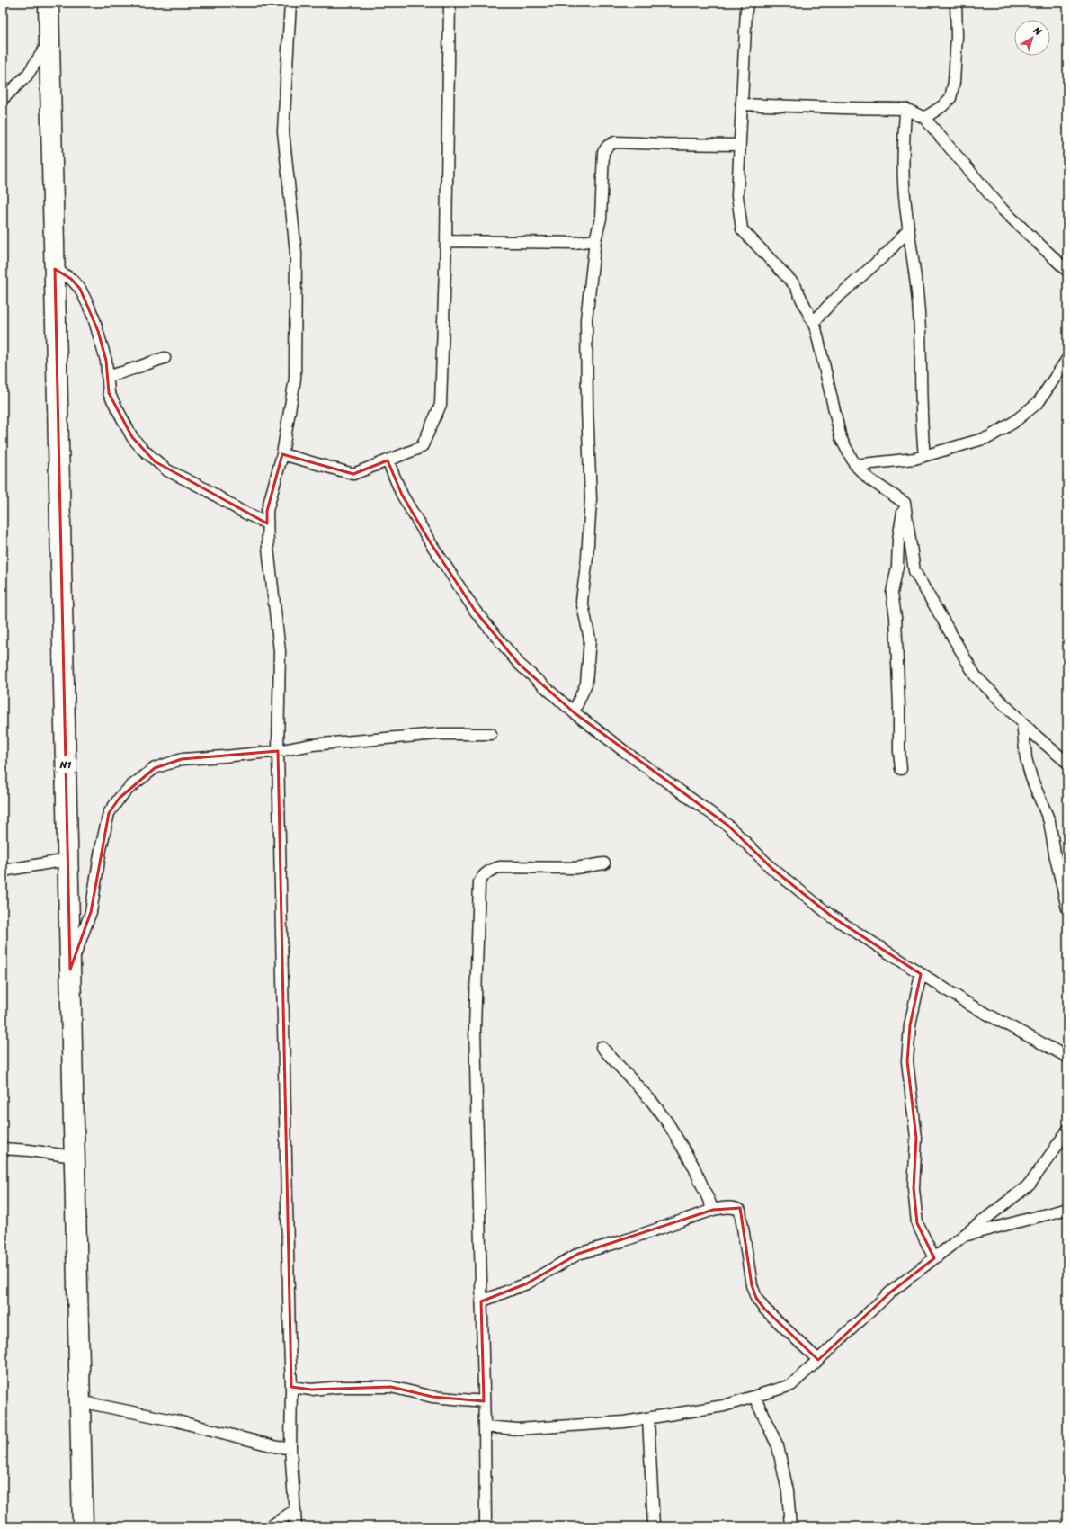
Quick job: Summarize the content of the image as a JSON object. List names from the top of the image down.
{
  "streets": {
    "highway": ["N1"]
  },
  "north": "top right"
}
